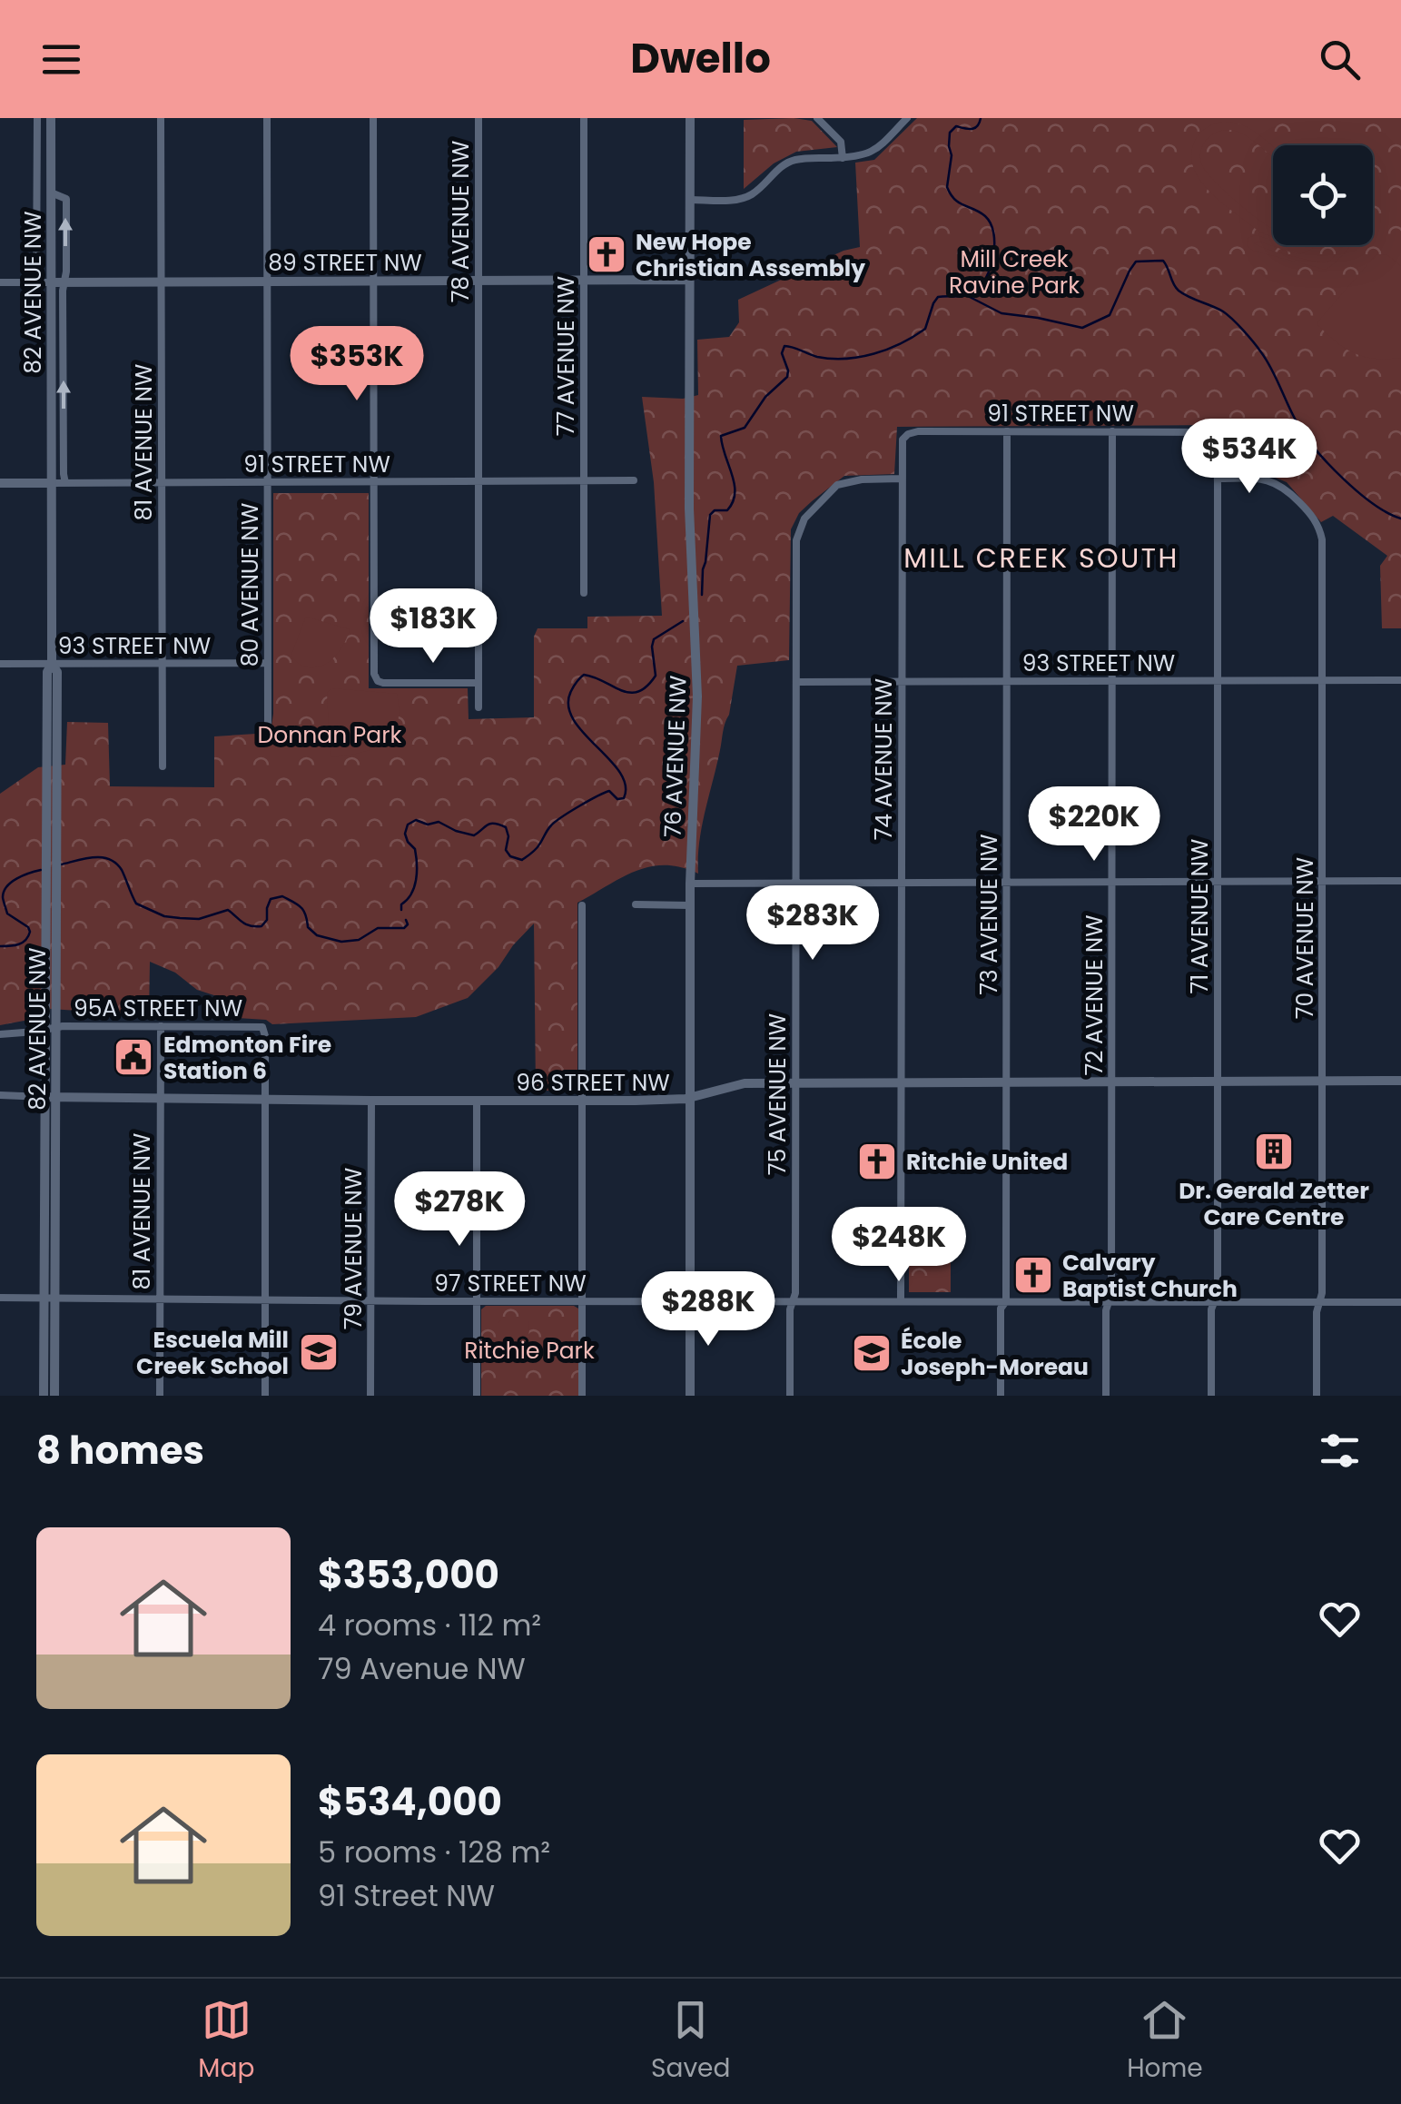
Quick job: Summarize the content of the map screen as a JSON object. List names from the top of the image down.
{
  "streets": {
    "street": [
      "78 AVENUE NW",
      "89 STREET NW",
      "82 AVENUE NW",
      "77 AVENUE NW",
      "91 STREET NW",
      "81 AVENUE NW",
      "80 AVENUE NW",
      "93 STREET NW",
      "76 AVENUE NW",
      "74 AVENUE NW",
      "73 AVENUE NW",
      "71 AVENUE NW",
      "70 AVENUE NW",
      "72 AVENUE NW",
      "95A STREET NW",
      "96 STREET NW",
      "75 AVENUE NW",
      "79 AVENUE NW",
      "97 STREET NW"
    ]
  },
  "crossings": [
    ["78 AVENUE NW", "89 STREET NW"],
    ["78 AVENUE NW", "91 STREET NW"],
    ["89 STREET NW", "82 AVENUE NW"],
    ["89 STREET NW", "77 AVENUE NW"],
    ["89 STREET NW", "81 AVENUE NW"],
    ["89 STREET NW", "80 AVENUE NW"],
    ["89 STREET NW", "76 AVENUE NW"],
    ["82 AVENUE NW", "91 STREET NW"],
    ["82 AVENUE NW", "93 STREET NW"],
    ["82 AVENUE NW", "95A STREET NW"],
    ["82 AVENUE NW", "96 STREET NW"],
    ["82 AVENUE NW", "97 STREET NW"],
    ["77 AVENUE NW", "91 STREET NW"],
    ["91 STREET NW", "81 AVENUE NW"],
    ["91 STREET NW", "80 AVENUE NW"],
    ["91 STREET NW", "74 AVENUE NW"],
    ["91 STREET NW", "73 AVENUE NW"],
    ["91 STREET NW", "71 AVENUE NW"],
    ["91 STREET NW", "72 AVENUE NW"],
    ["81 AVENUE NW", "93 STREET NW"],
    ["81 AVENUE NW", "95A STREET NW"],
    ["81 AVENUE NW", "96 STREET NW"],
    ["81 AVENUE NW", "97 STREET NW"],
    ["80 AVENUE NW", "93 STREET NW"],
    ["93 STREET NW", "74 AVENUE NW"],
    ["93 STREET NW", "73 AVENUE NW"],
    ["93 STREET NW", "71 AVENUE NW"],
    ["93 STREET NW", "70 AVENUE NW"],
    ["93 STREET NW", "72 AVENUE NW"],
    ["93 STREET NW", "75 AVENUE NW"],
    ["76 AVENUE NW", "96 STREET NW"],
    ["76 AVENUE NW", "97 STREET NW"],
    ["74 AVENUE NW", "96 STREET NW"],
    ["74 AVENUE NW", "75 AVENUE NW"],
    ["74 AVENUE NW", "97 STREET NW"],
    ["73 AVENUE NW", "96 STREET NW"],
    ["73 AVENUE NW", "97 STREET NW"],
    ["71 AVENUE NW", "70 AVENUE NW"],
    ["71 AVENUE NW", "96 STREET NW"],
    ["71 AVENUE NW", "97 STREET NW"],
    ["70 AVENUE NW", "96 STREET NW"],
    ["70 AVENUE NW", "97 STREET NW"],
    ["72 AVENUE NW", "96 STREET NW"],
    ["72 AVENUE NW", "97 STREET NW"],
    ["95A STREET NW", "96 STREET NW"],
    ["96 STREET NW", "75 AVENUE NW"],
    ["96 STREET NW", "79 AVENUE NW"],
    ["75 AVENUE NW", "97 STREET NW"],
    ["79 AVENUE NW", "97 STREET NW"]
  ],
  "districts": ["MILL CREEK SOUTH"],
  "parks": ["Mill Creek Ravine Park", "Donnan Park", "Ritchie Park"],
  "places": {
    "church": ["New Hope Christian Assembly", "Ritchie United", "Calvary Baptist Church"],
    "public building": ["Edmonton Fire Station 6"],
    "building": ["Dr. Gerald Zetter Care Centre"],
    "school or university": ["Escuela Mill Creek School", "École Joseph-Moreau"]
  },
  "page": {
    "header": "Dwello",
    "price": [
      "$353K",
      "$534K",
      "$183K",
      "$220K",
      "$283K",
      "$278K",
      "$248K",
      "$288K"
    ],
    "heading": "8 homes",
    "list": [
      {
        "name": "$353,000",
        "note": "4 rooms · 112 m² · 79 Avenue NW"
      },
      {
        "name": "$534,000",
        "note": "5 rooms · 128 m² · 91 Street NW"
      }
    ],
    "tabs": ["Map", "Saved", "Home"]
  }
}
